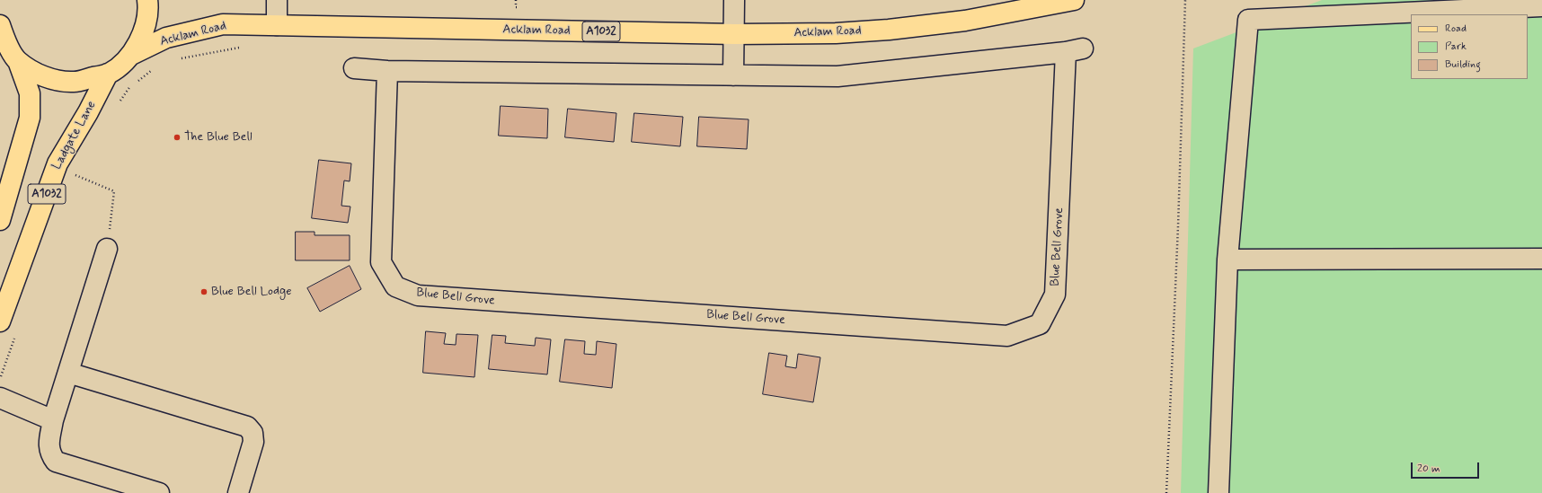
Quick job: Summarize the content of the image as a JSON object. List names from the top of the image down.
{
  "streets": {
    "main road": ["Acklam Road", "A1032", "Ladgate Lane"],
    "street": ["Blue Bell Grove"]
  },
  "crossings": [
    ["Acklam Road", "A1032"],
    ["A1032", "Ladgate Lane"]
  ],
  "places": ["The Blue Bell", "Blue Bell Lodge"],
  "legend": ["Road", "Park", "Building"],
  "scale_bar": "20 m"
}
